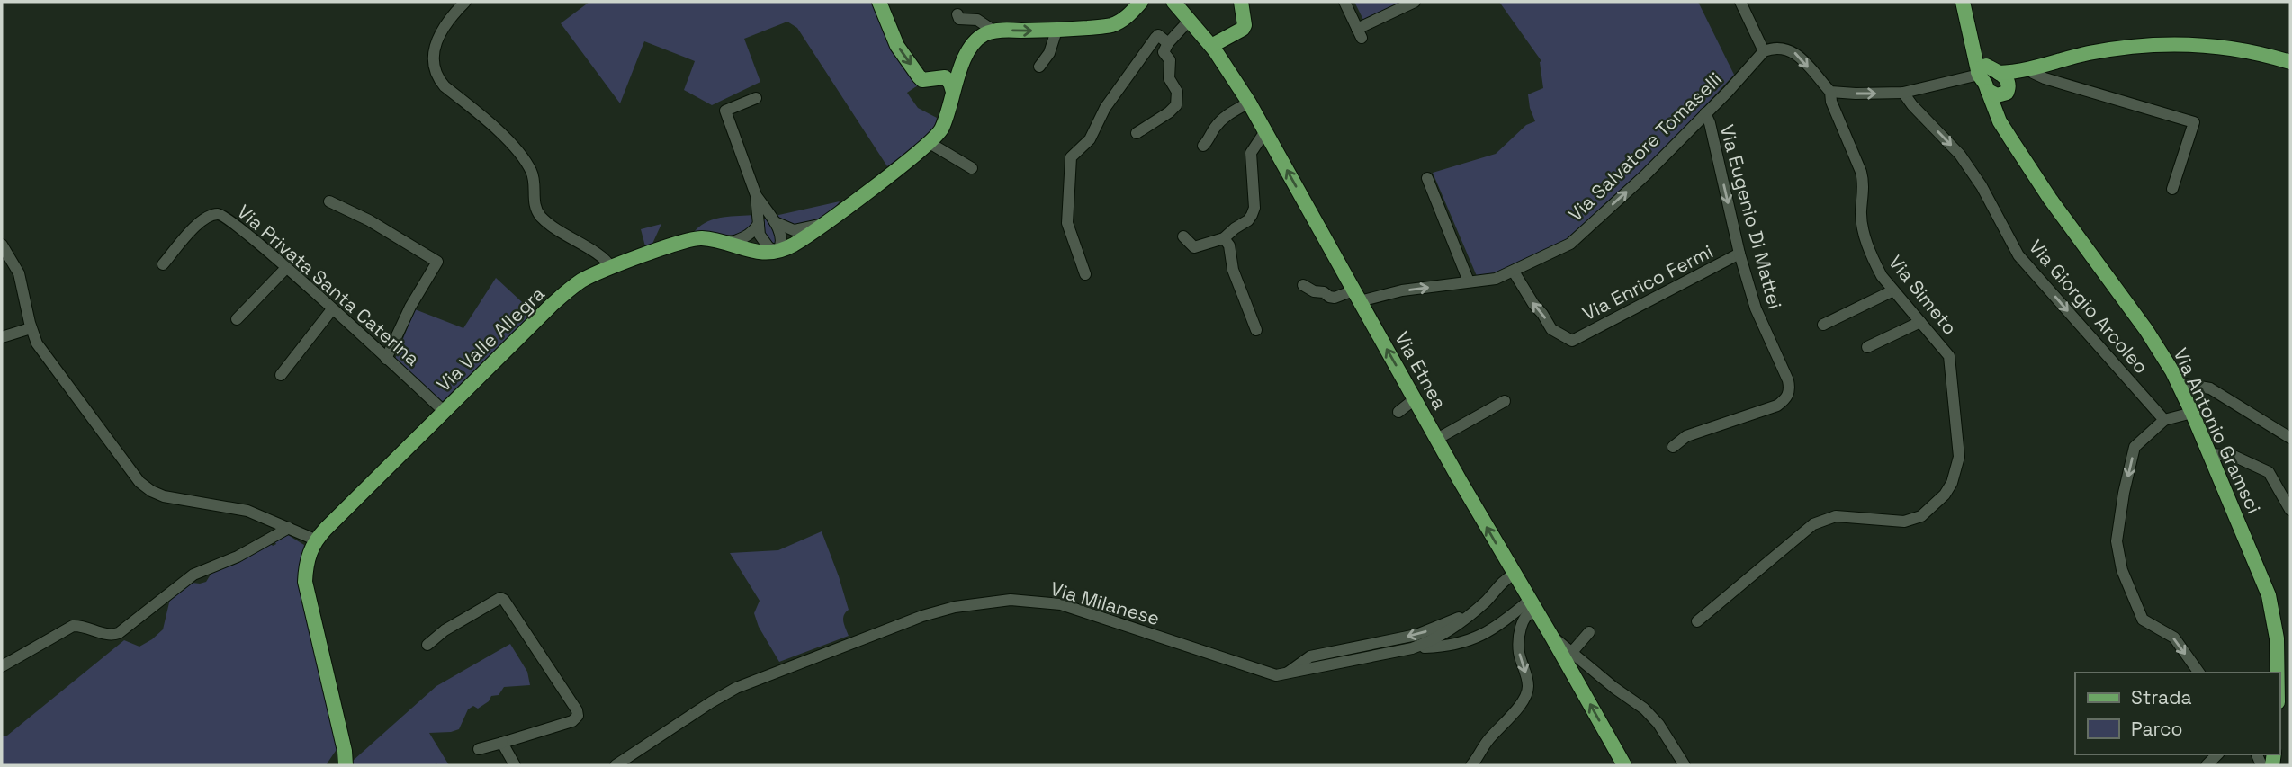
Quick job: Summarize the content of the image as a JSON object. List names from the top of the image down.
{
  "streets": {
    "main road": ["Via Valle Allegra", "Via Etnea", "Via Antonio Gramsci"],
    "street": [
      "Via Salvatore Tomaselli",
      "Via Eugenio Di Mattei",
      "Via Enrico Fermi",
      "Via Privata Santa Caterina",
      "Via Simeto",
      "Via Giorgio Arcoleo",
      "Via Milanese"
    ]
  },
  "crossings": [
    ["Via Salvatore Tomaselli", "Via Eugenio Di Mattei"],
    ["Via Salvatore Tomaselli", "Via Enrico Fermi"],
    ["Via Salvatore Tomaselli", "Via Etnea"],
    ["Via Eugenio Di Mattei", "Via Enrico Fermi"],
    ["Via Privata Santa Caterina", "Via Valle Allegra"],
    ["Via Etnea", "Via Milanese"]
  ],
  "one_way": [
    "Via Salvatore Tomaselli",
    "Via Enrico Fermi",
    "Via Giorgio Arcoleo",
    "Via Etnea"
  ],
  "legend": ["Strada", "Parco"]
}
